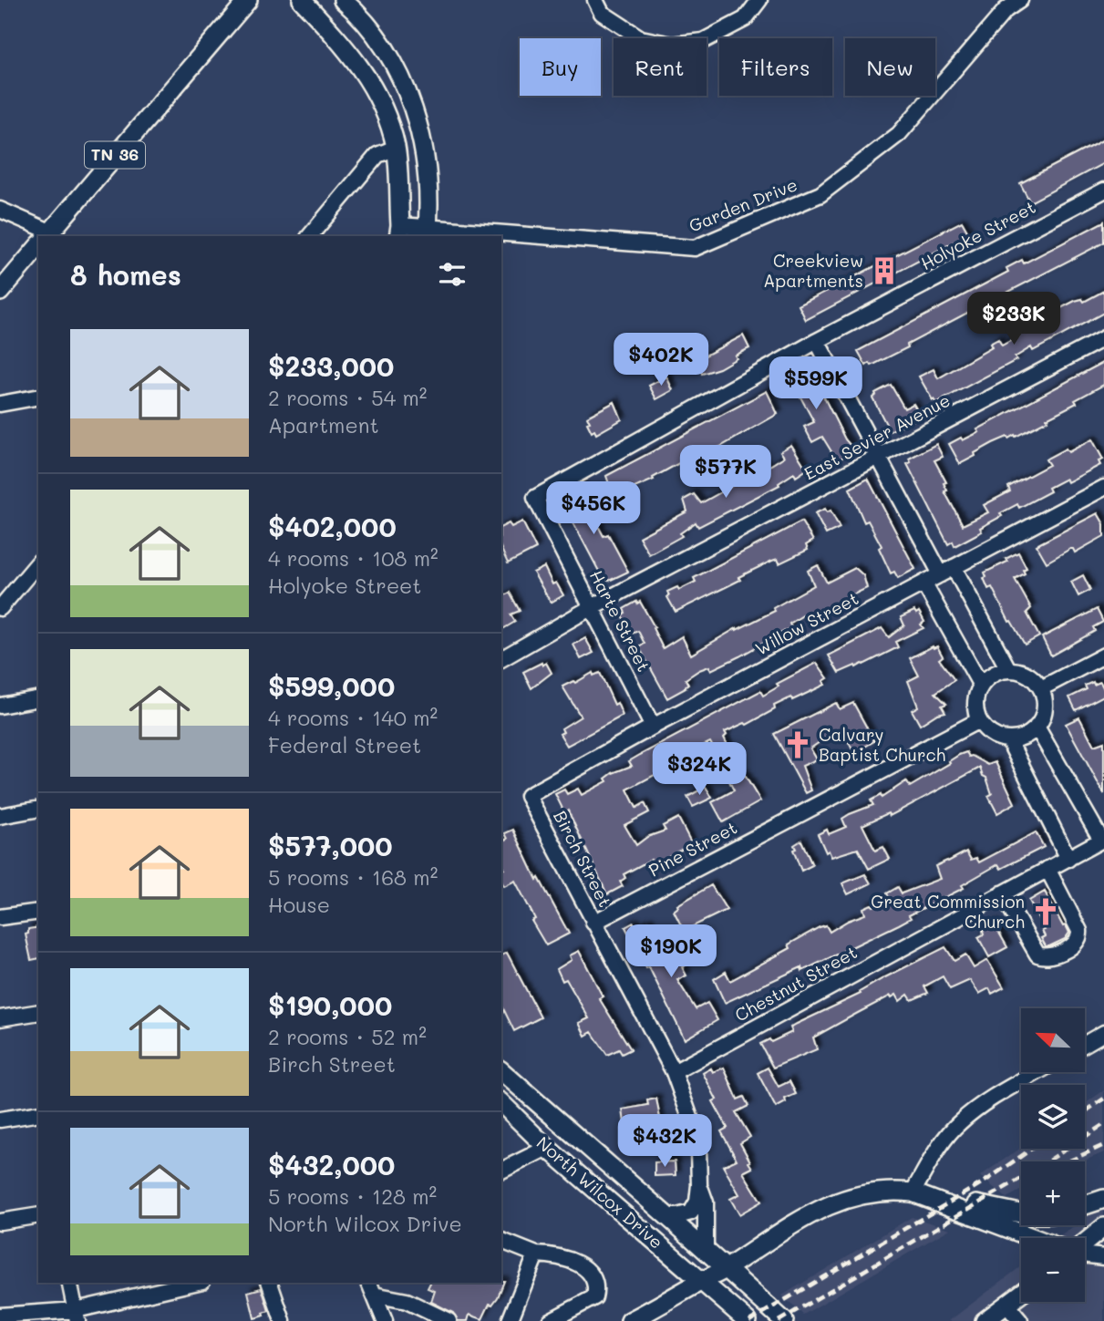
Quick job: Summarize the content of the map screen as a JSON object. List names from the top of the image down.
{
  "streets": {
    "main road": ["TN 36", "North Wilcox Drive"],
    "street": [
      "Garden Drive",
      "Holyoke Street",
      "East Sevier Avenue",
      "Harte Street",
      "Willow Street",
      "Pine Street",
      "Birch Street",
      "Chestnut Street"
    ]
  },
  "crossings": [
    ["Holyoke Street", "Harte Street"],
    ["East Sevier Avenue", "Harte Street"],
    ["Harte Street", "Willow Street"],
    ["Willow Street", "Birch Street"],
    ["Pine Street", "Birch Street"],
    ["Birch Street", "Chestnut Street"],
    ["Birch Street", "North Wilcox Drive"]
  ],
  "places": {
    "building": ["Creekview Apartments"],
    "church": ["Calvary Baptist Church", "Great Commission Church"]
  },
  "north": "top left",
  "page": {
    "chip": [
      "Buy",
      "Rent",
      "Filters",
      "New"
    ],
    "heading": "8 homes",
    "price": [
      "$233K",
      "$402K",
      "$599K",
      "$577K",
      "$456K",
      "$324K",
      "$190K",
      "$432K"
    ],
    "list": [
      {
        "name": "$233,000",
        "note": "2 rooms · 54 m² · Apartment"
      },
      {
        "name": "$402,000",
        "note": "4 rooms · 108 m² · Holyoke Street"
      },
      {
        "name": "$599,000",
        "note": "4 rooms · 140 m² · Federal Street"
      },
      {
        "name": "$577,000",
        "note": "5 rooms · 168 m² · House"
      },
      {
        "name": "$190,000",
        "note": "2 rooms · 52 m² · Birch Street"
      },
      {
        "name": "$432,000",
        "note": "5 rooms · 128 m² · North Wilcox Drive"
      }
    ],
    "map_buttons": ["+", "−"]
  }
}
